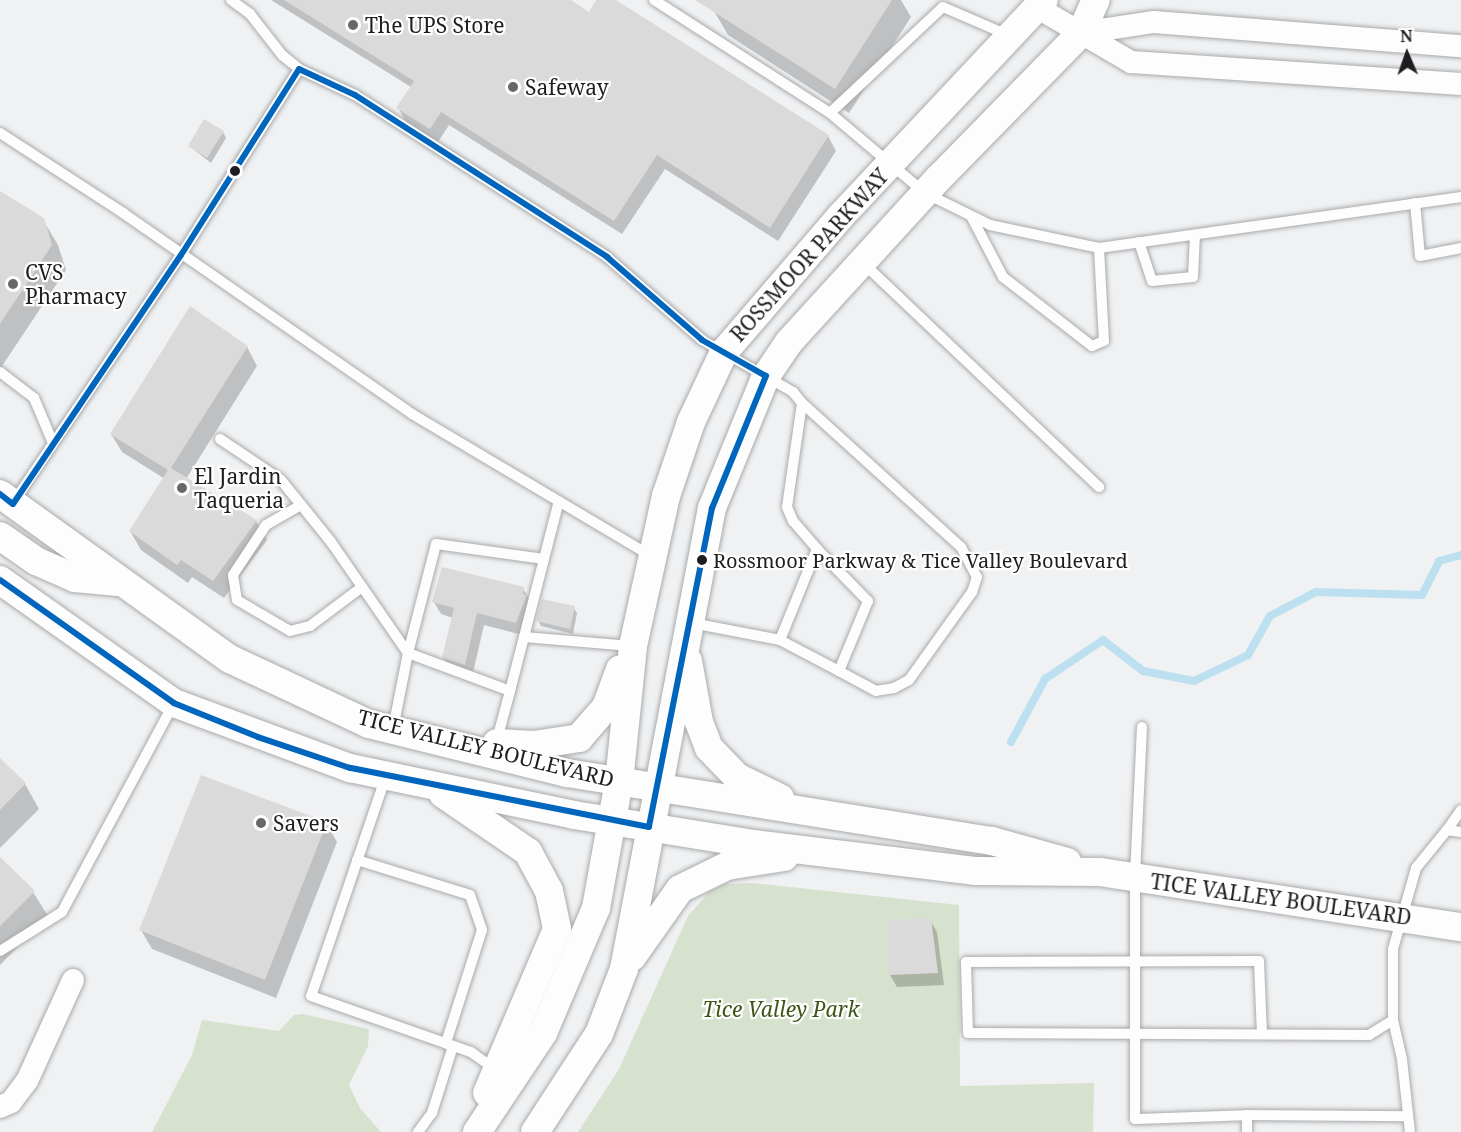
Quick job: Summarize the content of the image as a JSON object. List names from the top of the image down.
{
  "streets": {
    "street": ["ROSSMOOR PARKWAY", "TICE VALLEY BOULEVARD"]
  },
  "crossings": [
    ["ROSSMOOR PARKWAY", "TICE VALLEY BOULEVARD"]
  ],
  "parks": ["Tice Valley Park"],
  "places": [
    "The UPS Store",
    "Safeway",
    "CVS Pharmacy",
    "El Jardin Taqueria",
    "Rossmoor Parkway & Tice Valley Boulevard",
    "Savers"
  ],
  "north": "top"
}
